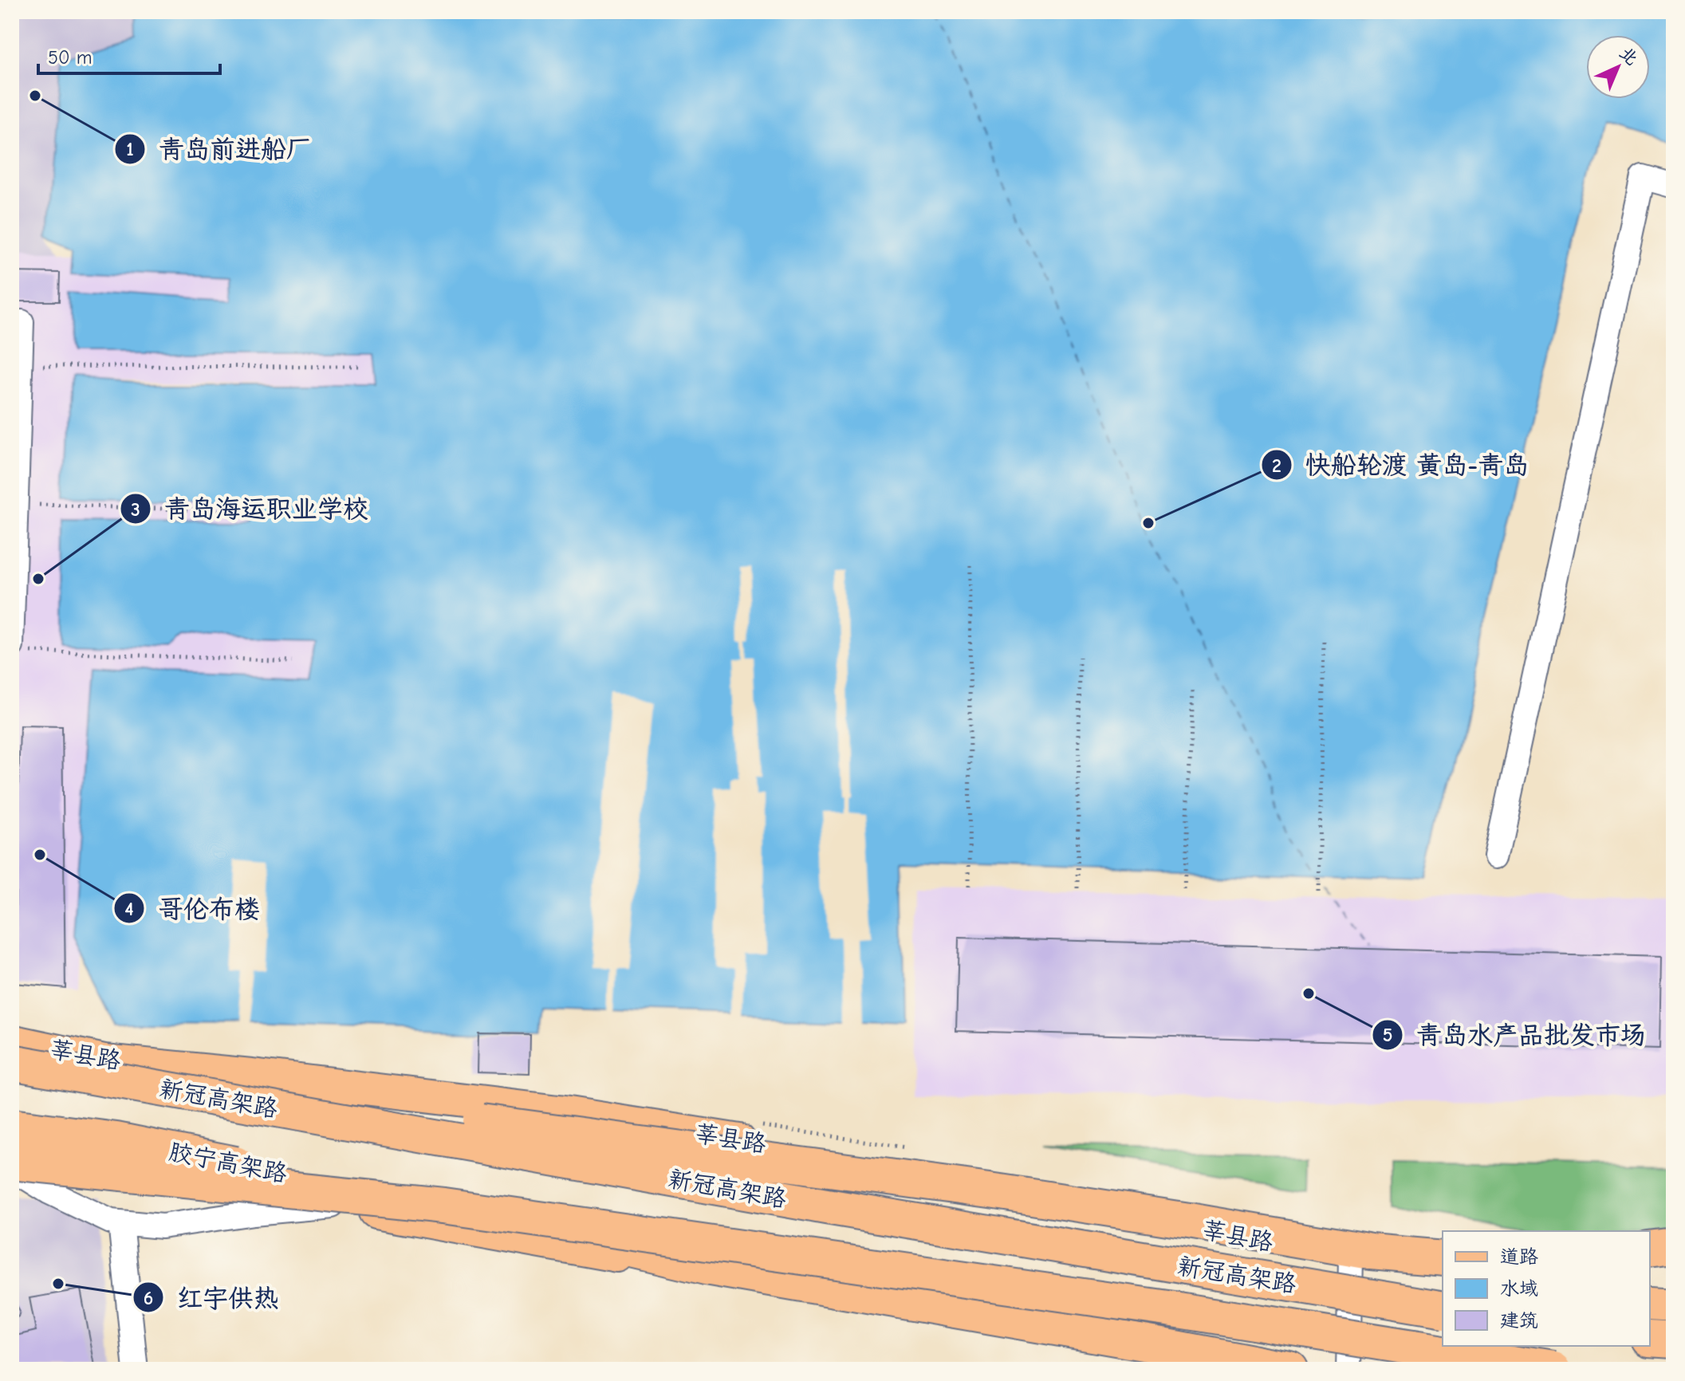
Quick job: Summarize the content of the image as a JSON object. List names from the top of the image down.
{
  "streets": {
    "highway": ["新冠高架路", "胶宁高架路"],
    "main road": ["莘县路"]
  },
  "crossings": [
    ["新冠高架路", "胶宁高架路"]
  ],
  "places": [
    "青岛前进船厂",
    "快船轮渡 黄岛-青岛",
    "青岛海运职业学校",
    "哥伦布楼",
    "青岛水产品批发市场",
    "红宇供热"
  ],
  "legend": ["道路", "水域", "建筑"],
  "scale_bar": "50 m",
  "north": "top right"
}
